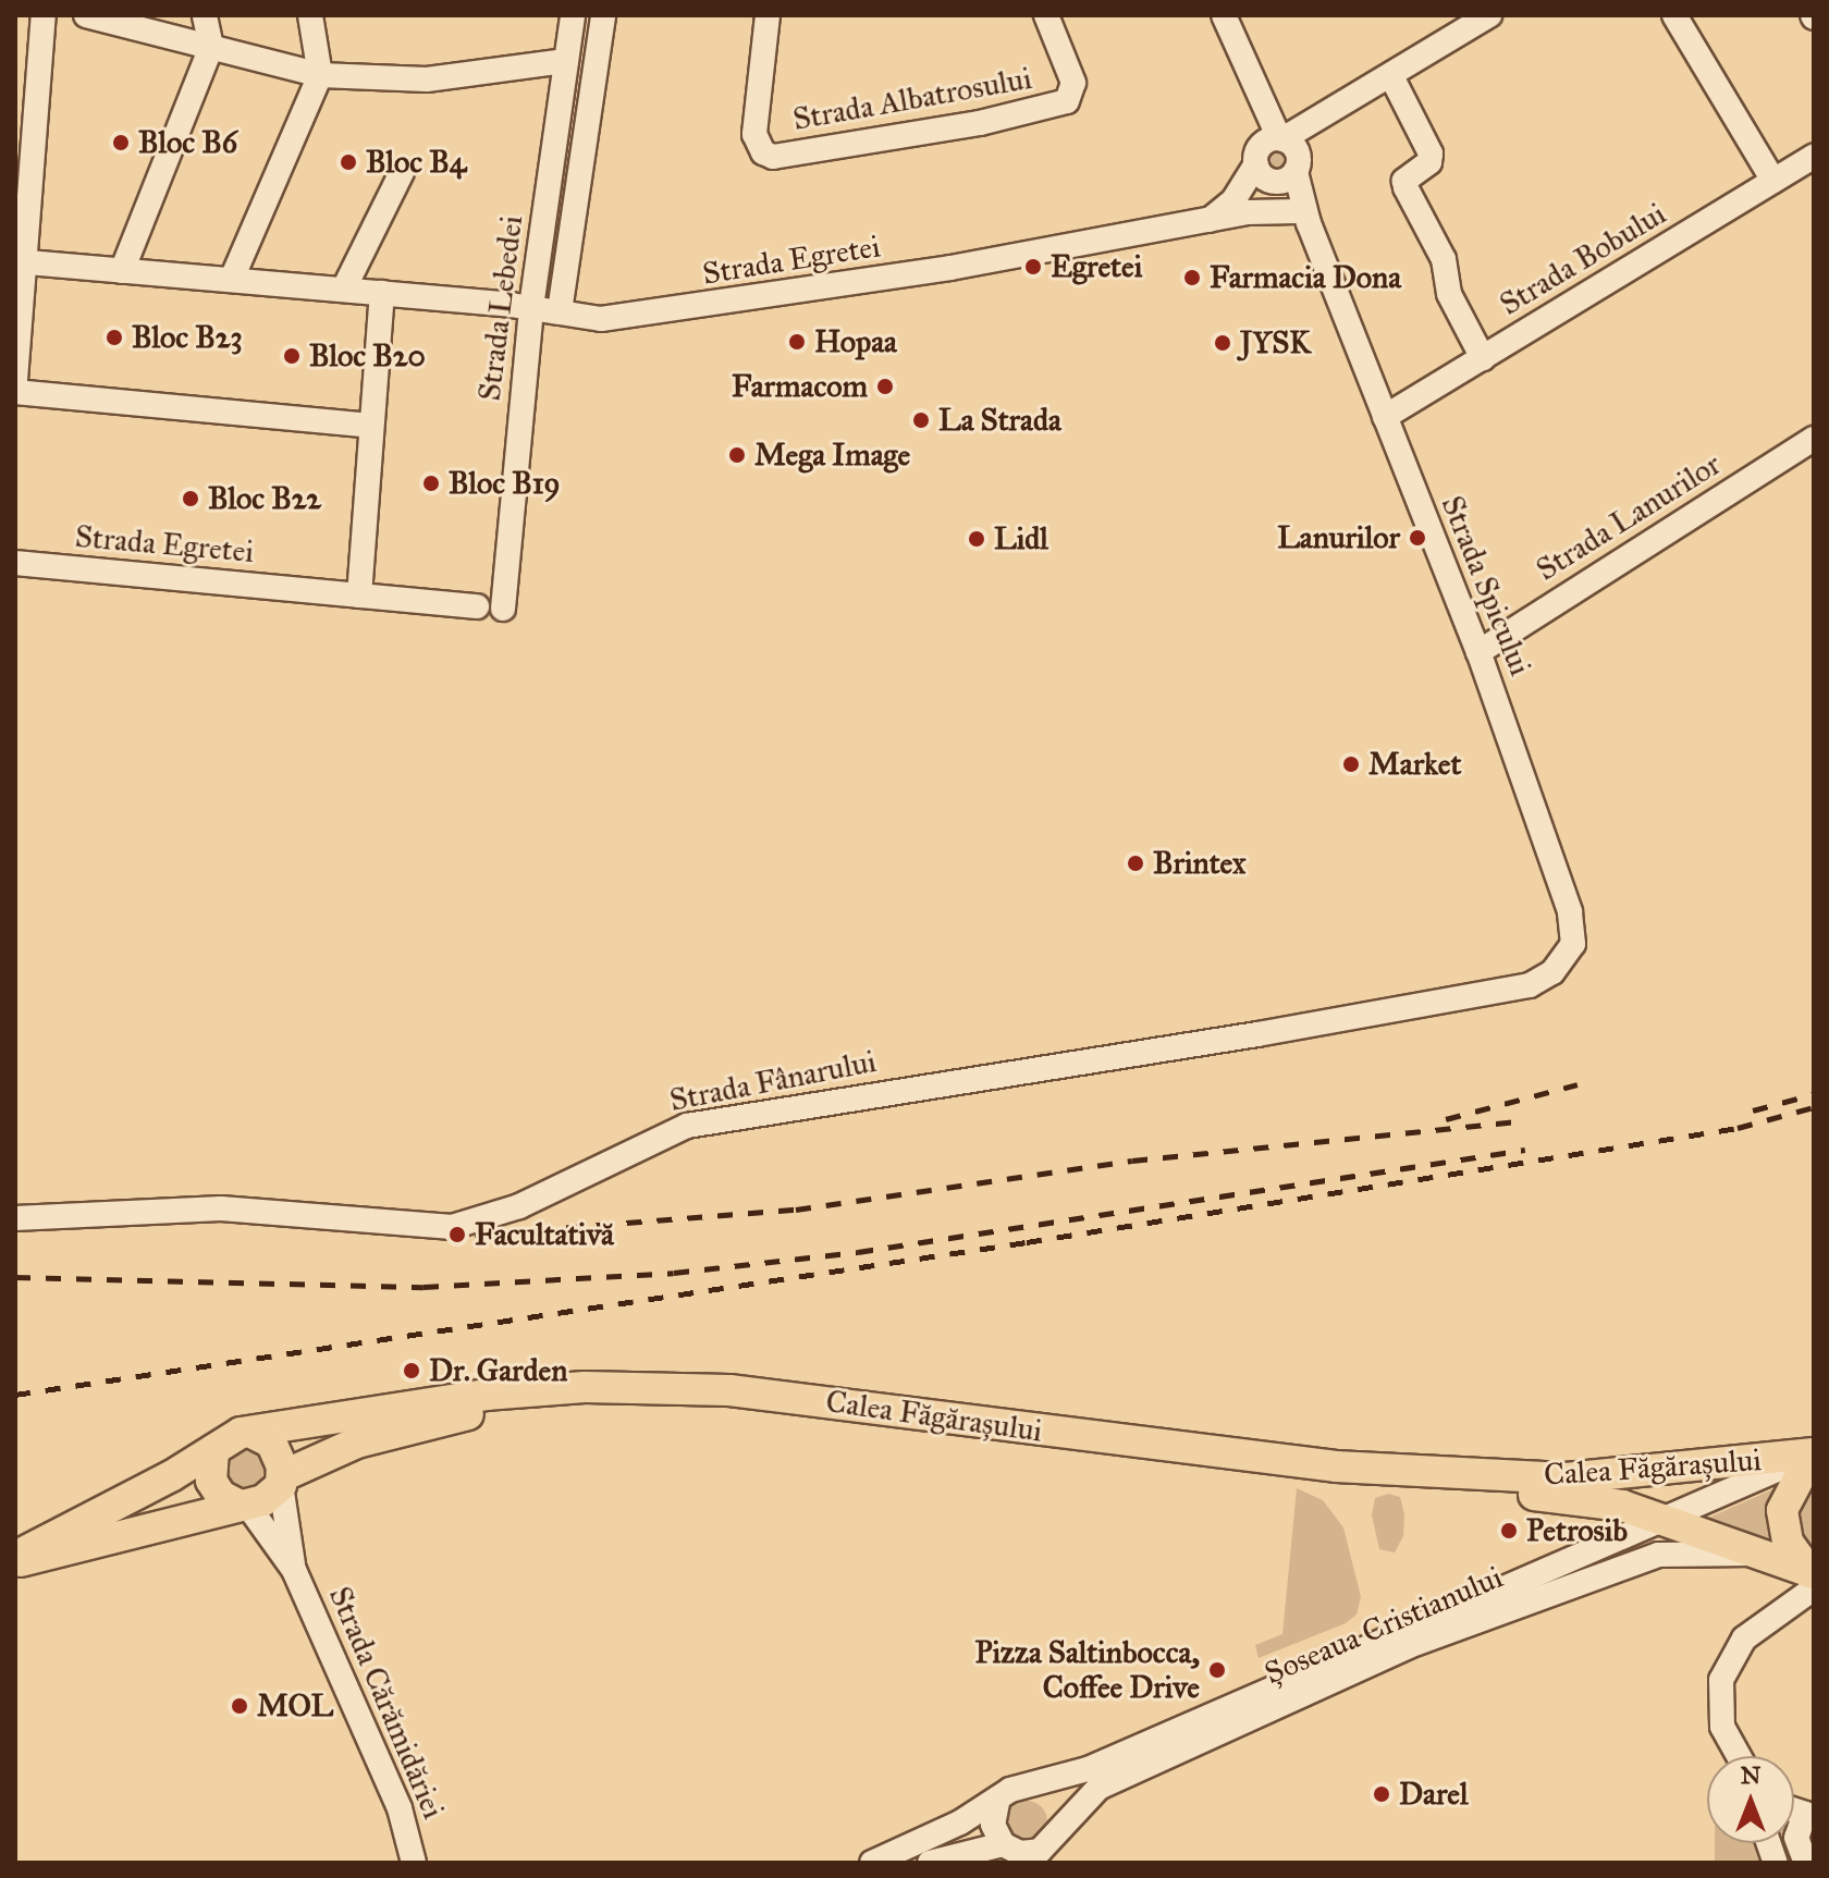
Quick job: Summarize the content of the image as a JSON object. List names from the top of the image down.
{
  "streets": {
    "main road": ["Calea Făgărașului"],
    "street": [
      "Strada Albatrosului",
      "Strada Bobului",
      "Strada Egretei",
      "Strada Lebedei",
      "Strada Lanurilor",
      "Strada Spicului",
      "Strada Fânarului",
      "Șoseaua Cristianului",
      "Strada Cărămidăriei"
    ]
  },
  "crossings": [
    ["Strada Bobului", "Strada Spicului"],
    ["Strada Egretei", "Strada Lebedei"],
    ["Strada Lanurilor", "Strada Spicului"],
    ["Strada Spicului", "Strada Fânarului"],
    ["Calea Făgărașului", "Șoseaua Cristianului"],
    ["Calea Făgărașului", "Strada Cărămidăriei"]
  ],
  "places": [
    "Bloc B6",
    "Bloc B4",
    "Egretei",
    "Farmacia Dona",
    "Bloc B23",
    "Hopaa",
    "JYSK",
    "Bloc B20",
    "Farmacom",
    "La Strada",
    "Mega Image",
    "Bloc B19",
    "Bloc B22",
    "Lanurilor",
    "Lidl",
    "Market",
    "Brintex",
    "Facultativă",
    "Dr. Garden",
    "Petrosib",
    "Pizza Saltinbocca, Coffee Drive",
    "MOL",
    "Darel"
  ],
  "north": "top"
}
